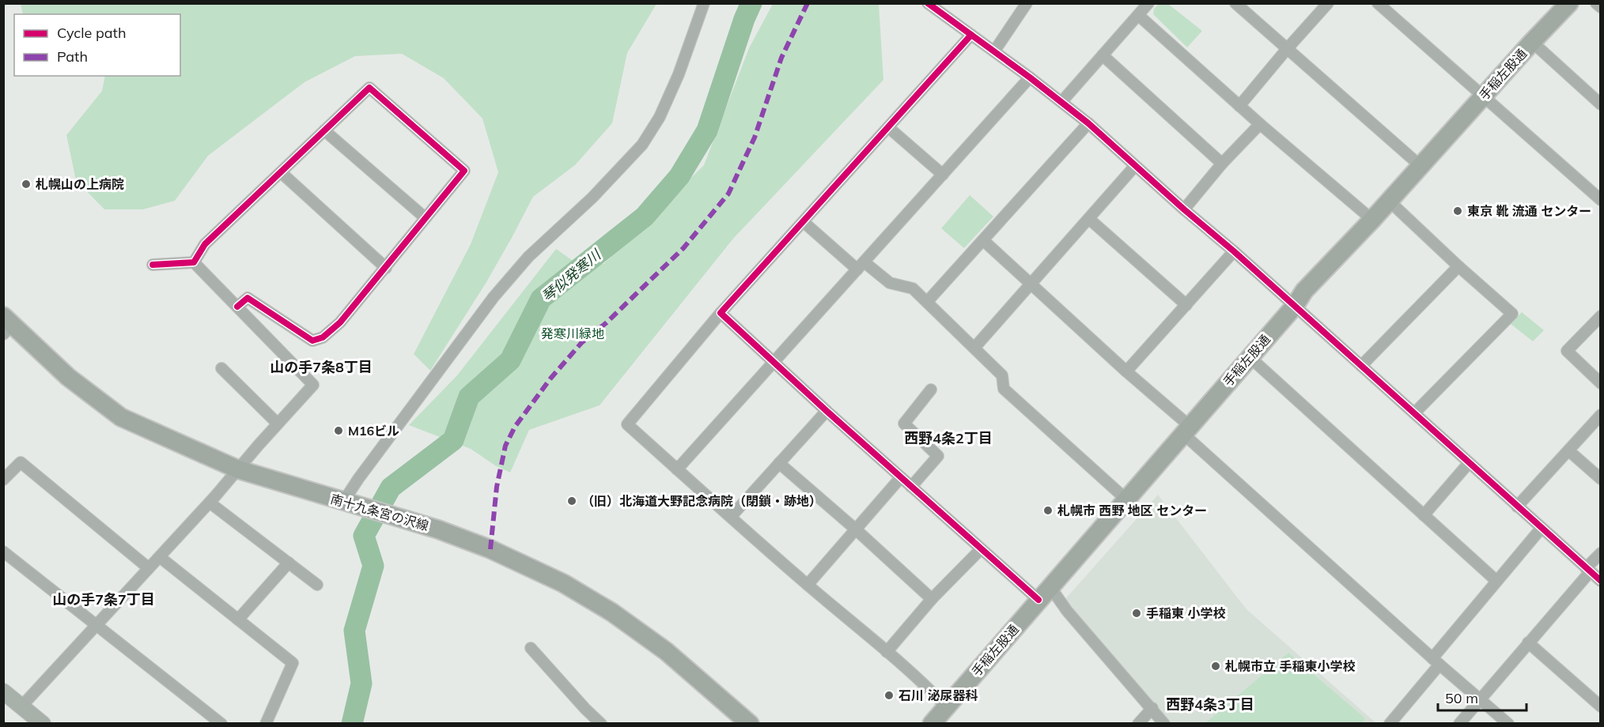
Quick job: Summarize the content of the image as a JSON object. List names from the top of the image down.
{
  "streets": {
    "main road": ["手稲左股通", "南十九条宮の沢線"]
  },
  "districts": [
    "山の手7条8丁目",
    "西野4条2丁目",
    "山の手7条7丁目",
    "西野4条3丁目"
  ],
  "water": ["琴似発寒川"],
  "parks": ["発寒川緑地"],
  "places": [
    "札幌山の上病院",
    "東京 靴 流通 センター",
    "M16ビル",
    "（旧）北海道大野記念病院（閉鎖・跡地）",
    "札幌市 西野 地区 センター",
    "手稲東 小学校",
    "札幌市立 手稲東小学校",
    "石川 泌尿器科"
  ],
  "legend": ["Cycle path", "Path"],
  "scale_bar": "50 m"
}
